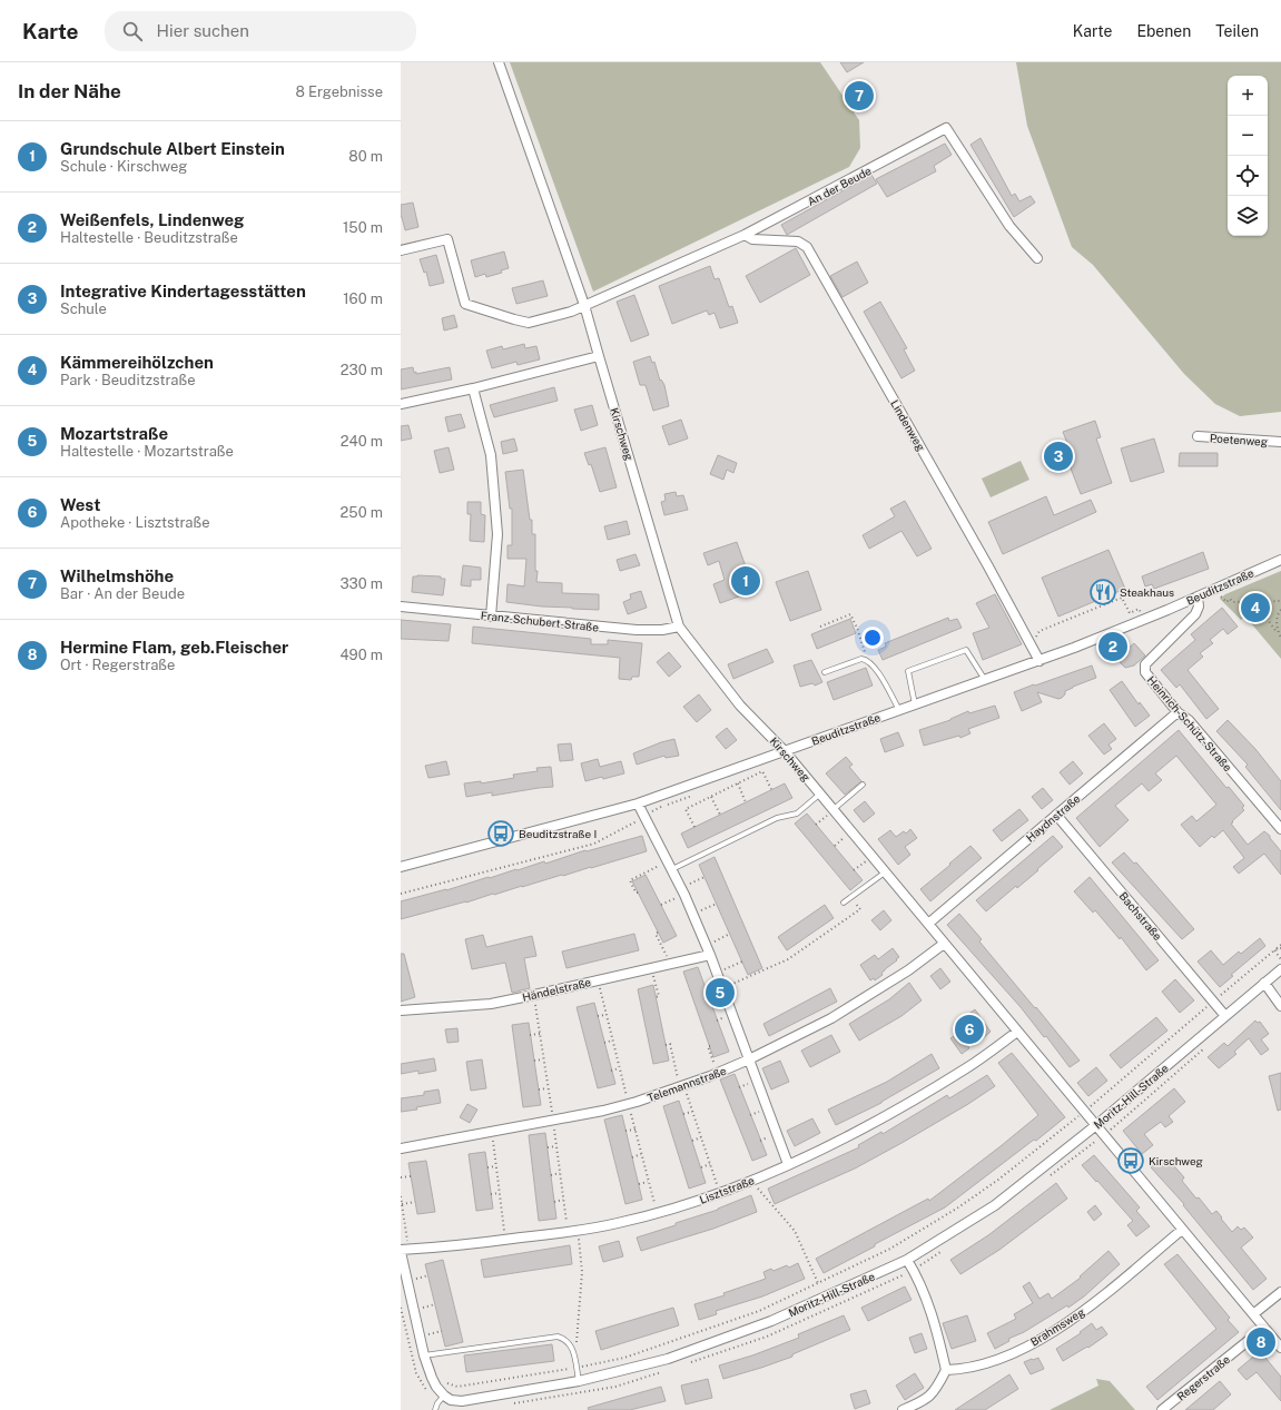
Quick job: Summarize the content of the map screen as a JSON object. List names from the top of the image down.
{
  "streets": {
    "street": [
      "An der Beude",
      "Lindenweg",
      "Kirschweg",
      "Poetenweg",
      "Beuditzstraße",
      "Franz-Schubert-Straße",
      "Heinrich-Schütz-Straße",
      "Haydnstraße",
      "Bachstraße",
      "Händelstraße",
      "Telemannstraße",
      "Moritz-Hill-Straße",
      "Lisztstraße",
      "Brahmsweg",
      "Regerstraße"
    ]
  },
  "crossings": [
    ["An der Beude", "Lindenweg"],
    ["An der Beude", "Kirschweg"],
    ["Lindenweg", "Beuditzstraße"],
    ["Kirschweg", "Beuditzstraße"],
    ["Kirschweg", "Franz-Schubert-Straße"],
    ["Kirschweg", "Haydnstraße"],
    ["Kirschweg", "Telemannstraße"],
    ["Kirschweg", "Moritz-Hill-Straße"],
    ["Kirschweg", "Lisztstraße"],
    ["Kirschweg", "Brahmsweg"],
    ["Kirschweg", "Regerstraße"],
    ["Beuditzstraße", "Heinrich-Schütz-Straße"],
    ["Heinrich-Schütz-Straße", "Haydnstraße"],
    ["Haydnstraße", "Bachstraße"],
    ["Bachstraße", "Moritz-Hill-Straße"]
  ],
  "places": {
    "restaurant": ["Steakhaus"],
    "bus stop": ["Beuditzstraße I", "Kirschweg"]
  },
  "page": {
    "header": "Karte",
    "search": "Hier suchen",
    "nav": ["Karte", "Ebenen", "Teilen"],
    "heading": ["In der Nähe", "8 Ergebnisse"],
    "map_buttons": ["+", "−"],
    "pins": [
      "7",
      "3",
      "1",
      "4",
      "2",
      "5",
      "6",
      "8"
    ],
    "list": [
      {
        "mark": "1",
        "name": "Grundschule Albert Einstein",
        "note": "Schule · Kirschweg",
        "value": "80 m"
      },
      {
        "mark": "2",
        "name": "Weißenfels, Lindenweg",
        "note": "Haltestelle · Beuditzstraße",
        "value": "150 m"
      },
      {
        "mark": "3",
        "name": "Integrative Kindertagesstätten",
        "note": "Schule",
        "value": "160 m"
      },
      {
        "mark": "4",
        "name": "Kämmereihölzchen",
        "note": "Park · Beuditzstraße",
        "value": "230 m"
      },
      {
        "mark": "5",
        "name": "Mozartstraße",
        "note": "Haltestelle · Mozartstraße",
        "value": "240 m"
      },
      {
        "mark": "6",
        "name": "West",
        "note": "Apotheke · Lisztstraße",
        "value": "250 m"
      },
      {
        "mark": "7",
        "name": "Wilhelmshöhe",
        "note": "Bar · An der Beude",
        "value": "330 m"
      },
      {
        "mark": "8",
        "name": "Hermine Flam, geb.Fleischer",
        "note": "Ort · Regerstraße",
        "value": "490 m"
      }
    ]
  }
}
